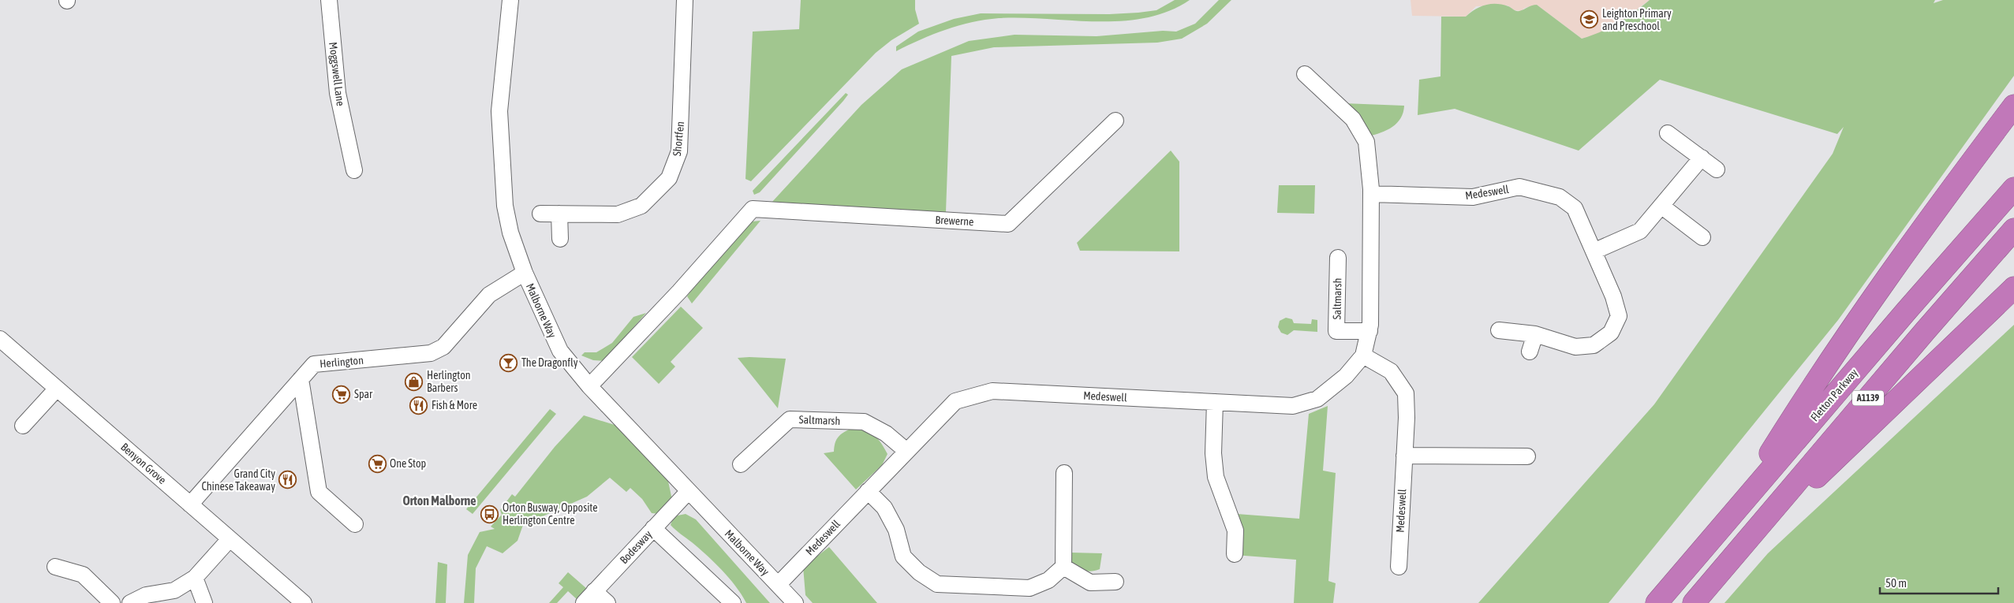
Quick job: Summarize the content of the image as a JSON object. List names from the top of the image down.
{
  "streets": {
    "highway": ["Fletton Parkway", "A1139"],
    "street": [
      "Moggswell Lane",
      "Shortfen",
      "Medeswell",
      "Brewerne",
      "Saltmarsh",
      "Malborne Way",
      "Herlington",
      "Benyon Grove",
      "Bodesway"
    ]
  },
  "crossings": [
    ["Medeswell", "Saltmarsh"],
    ["Medeswell", "Malborne Way"],
    ["Brewerne", "Malborne Way"],
    ["Malborne Way", "Herlington"],
    ["Malborne Way", "Bodesway"],
    ["Herlington", "Benyon Grove"]
  ],
  "districts": ["Orton Malborne"],
  "places": {
    "school or university": ["Leighton Primary and Preschool"],
    "bar": ["The Dragonfly"],
    "shop": ["Herlington Barbers"],
    "supermarket": ["Spar", "One Stop"],
    "restaurant": ["Fish & More", "Grand City Chinese Takeaway"],
    "bus stop": ["Orton Busway, Opposite Herlington Centre"]
  },
  "scale_bar": "50 m"
}
